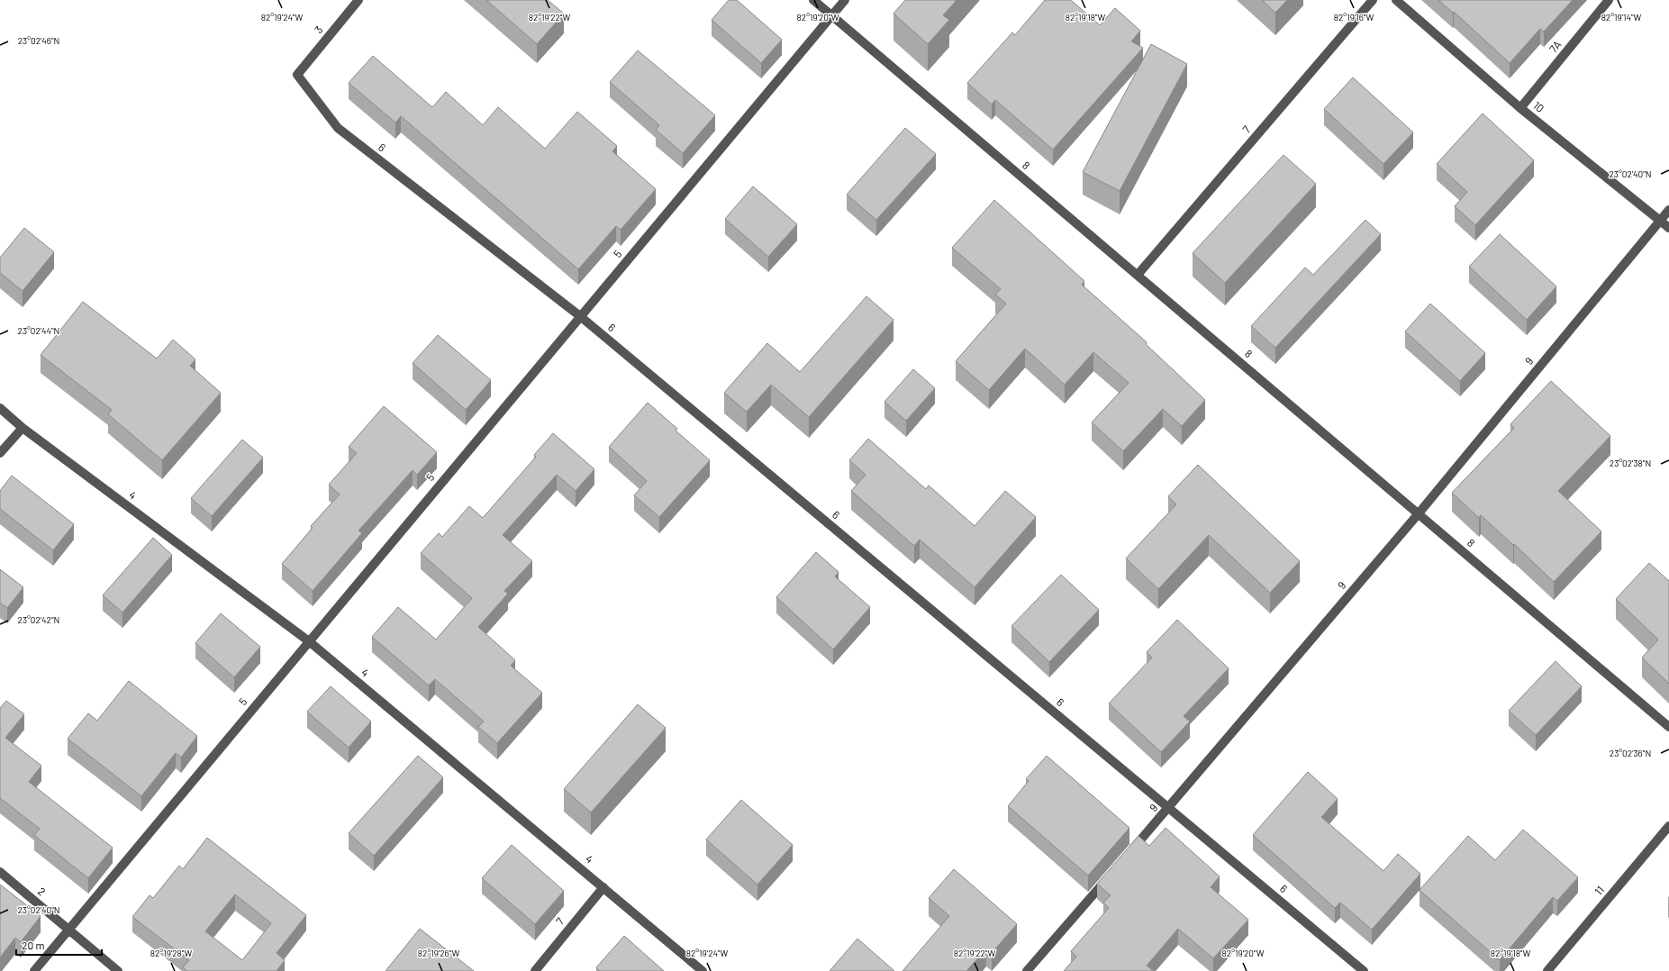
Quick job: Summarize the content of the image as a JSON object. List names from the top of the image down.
{
  "streets": {
    "street": [
      "3",
      "7A",
      "10",
      "7",
      "6",
      "8",
      "5",
      "9",
      "4",
      "11",
      "2"
    ]
  },
  "crossings": [
    ["3", "6"],
    ["7A", "10"],
    ["10", "9"],
    ["7", "8"],
    ["7", "4"],
    ["6", "5"],
    ["6", "9"],
    ["8", "5"],
    ["8", "9"],
    ["5", "4"],
    ["5", "2"]
  ],
  "scale_bar": "20 m",
  "coordinates": [
    "82°19'16\"W",
    "82°19'24\"W",
    "82°19'22\"W",
    "82°19'20\"W",
    "82°19'18\"W",
    "82°19'14\"W",
    "23°02'46\"N",
    "23°02'40\"N",
    "23°02'44\"N",
    "23°02'38\"N",
    "23°02'42\"N",
    "23°02'36\"N",
    "82°19'28\"W",
    "82°19'26\"W"
  ]
}
